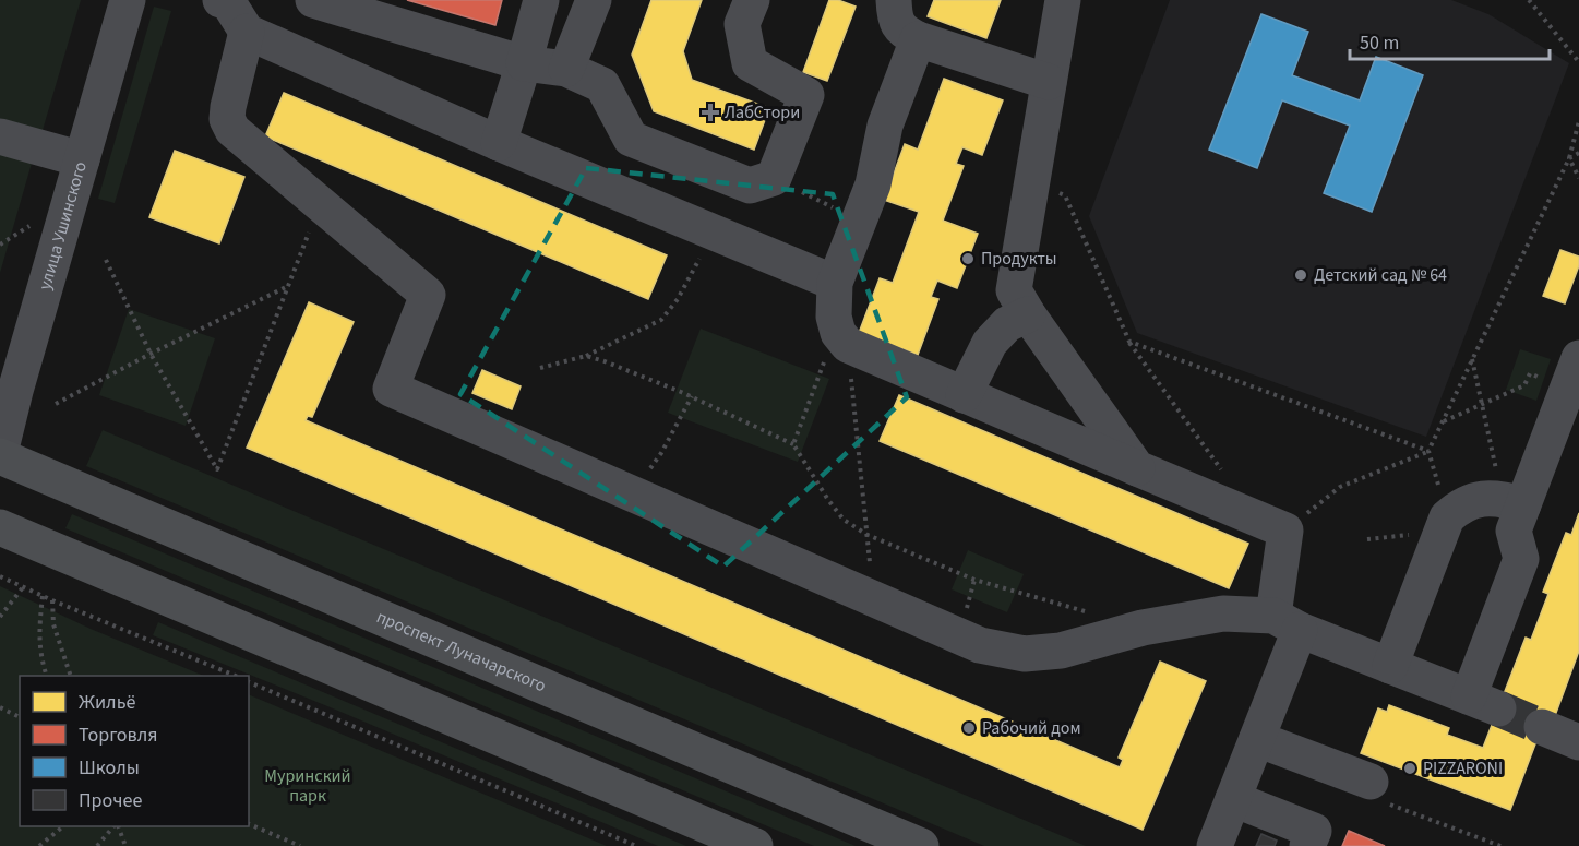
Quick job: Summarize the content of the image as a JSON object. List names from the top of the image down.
{
  "streets": {
    "main road": ["проспект Луначарского"],
    "street": ["улица Ушинского"]
  },
  "crossings": [
    ["улица Ушинского", "проспект Луначарского"]
  ],
  "parks": ["Муринский парк"],
  "places": {
    "health": ["ЛабСтори"],
    "other": [
      "Продукты",
      "Детский сад № 64",
      "Рабочий дом",
      "PIZZARONI"
    ]
  },
  "legend": [
    "Жильё",
    "Торговля",
    "Школы",
    "Прочее"
  ],
  "scale_bar": "50 m"
}
